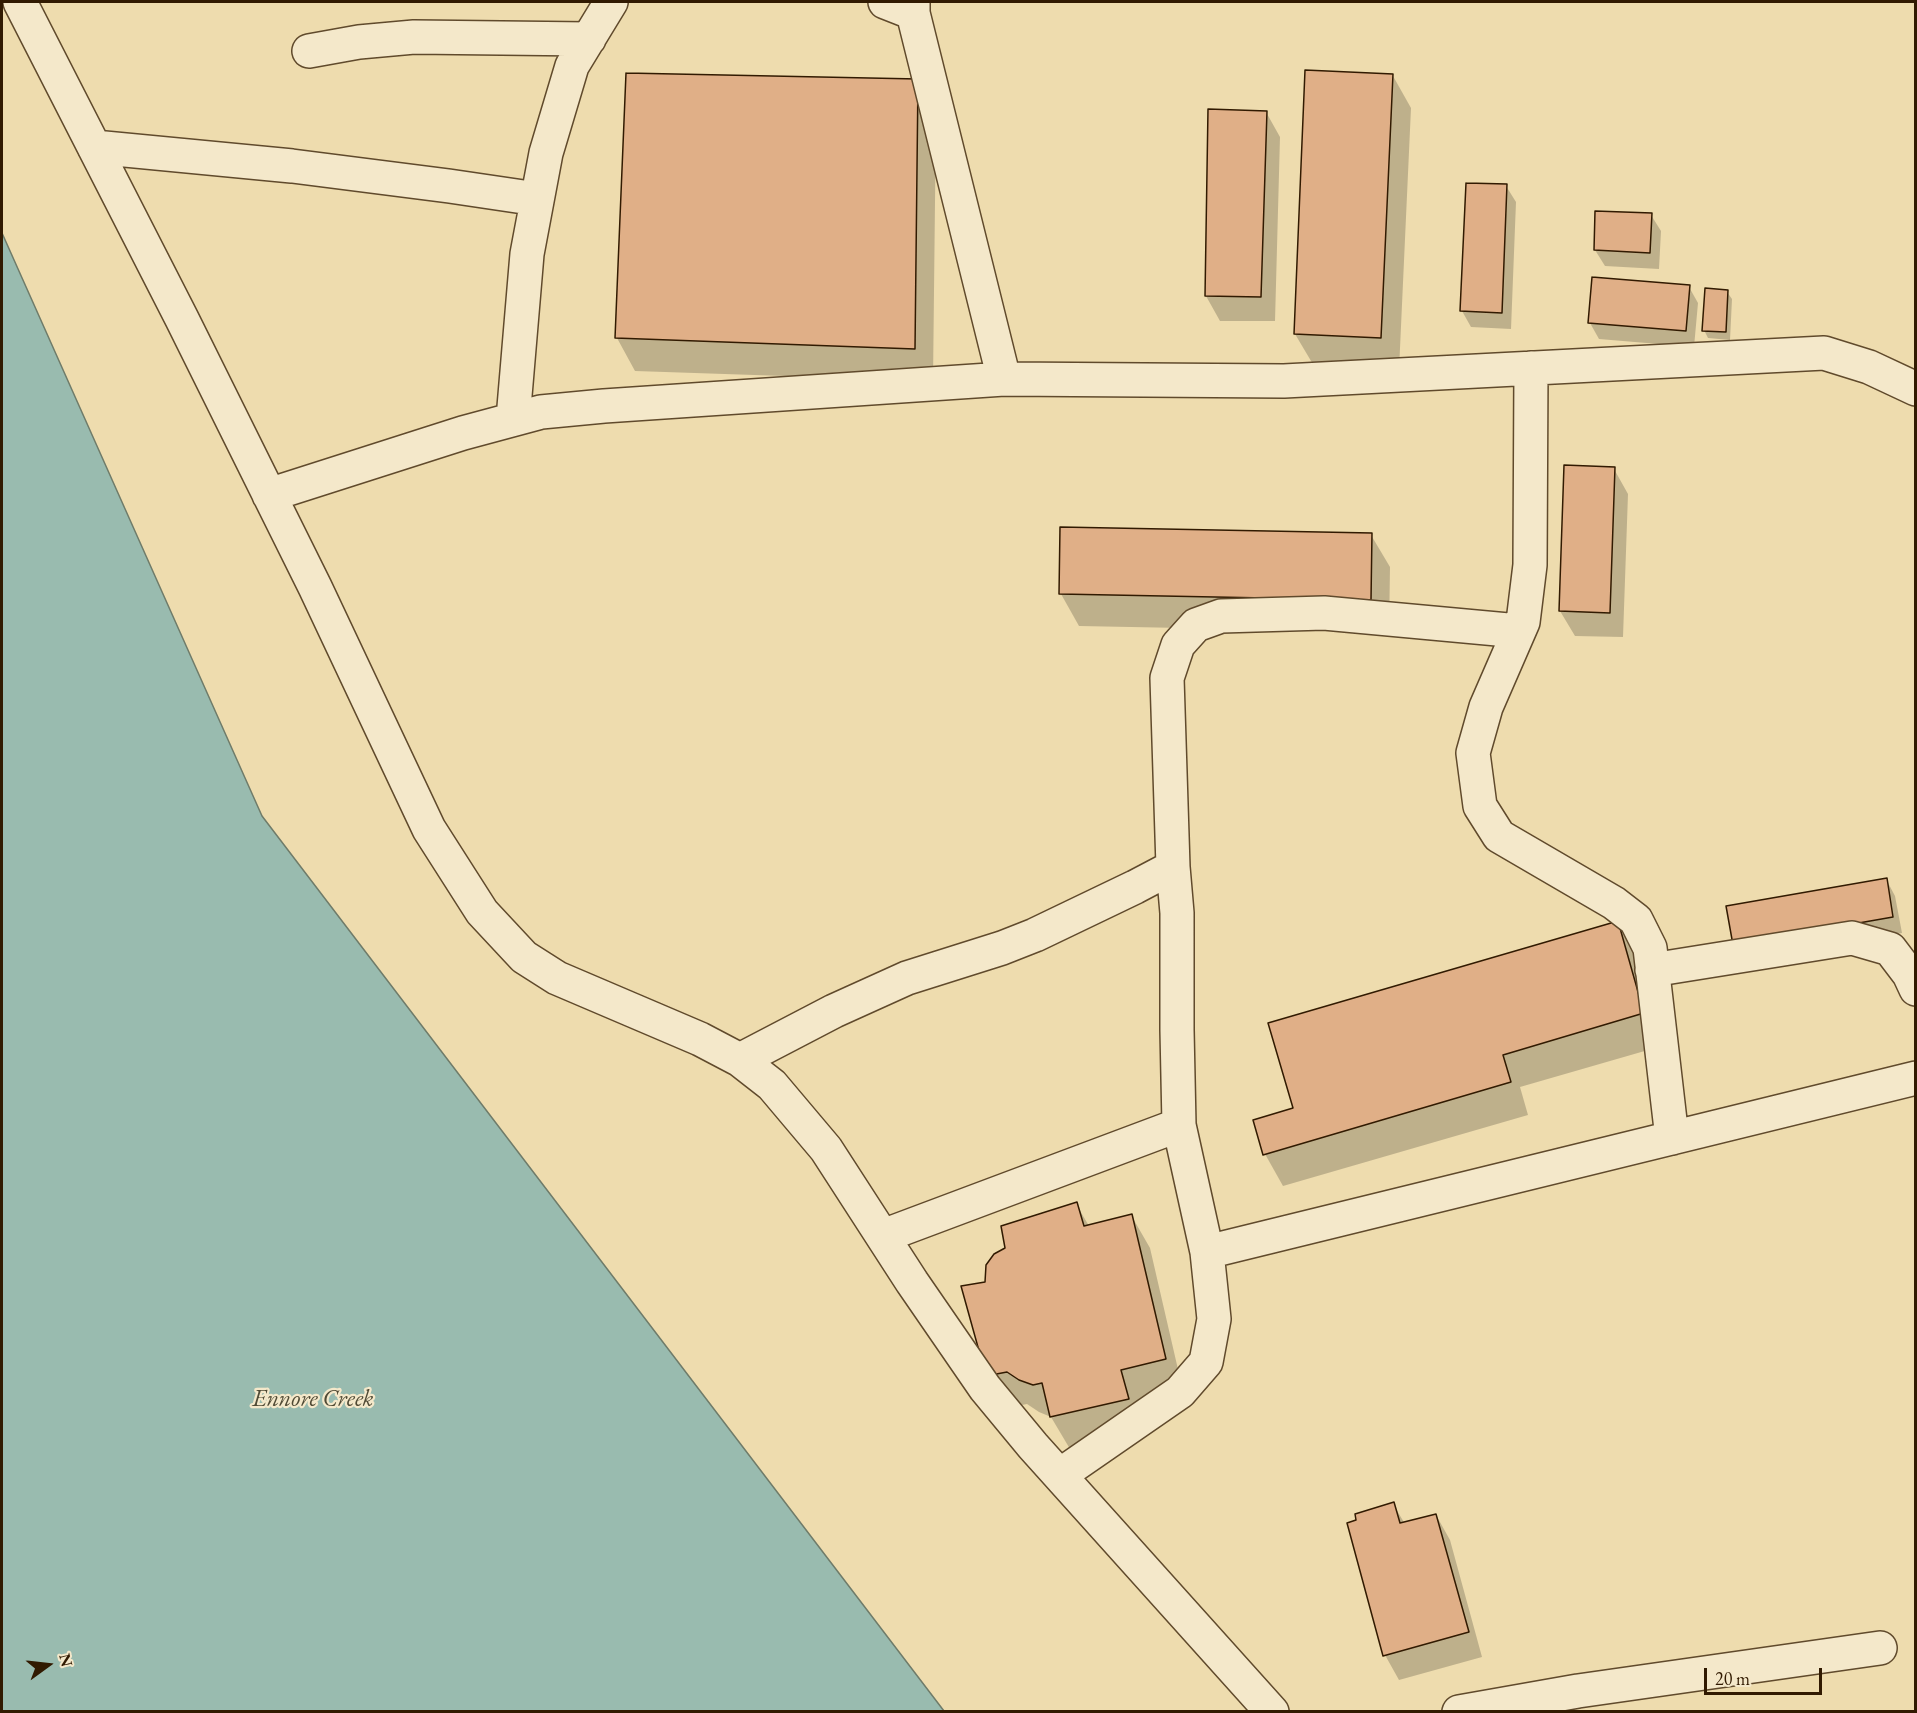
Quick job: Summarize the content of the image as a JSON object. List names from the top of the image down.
{
  "water": ["Ennore Creek"],
  "scale_bar": "20 m",
  "north": "right"
}
